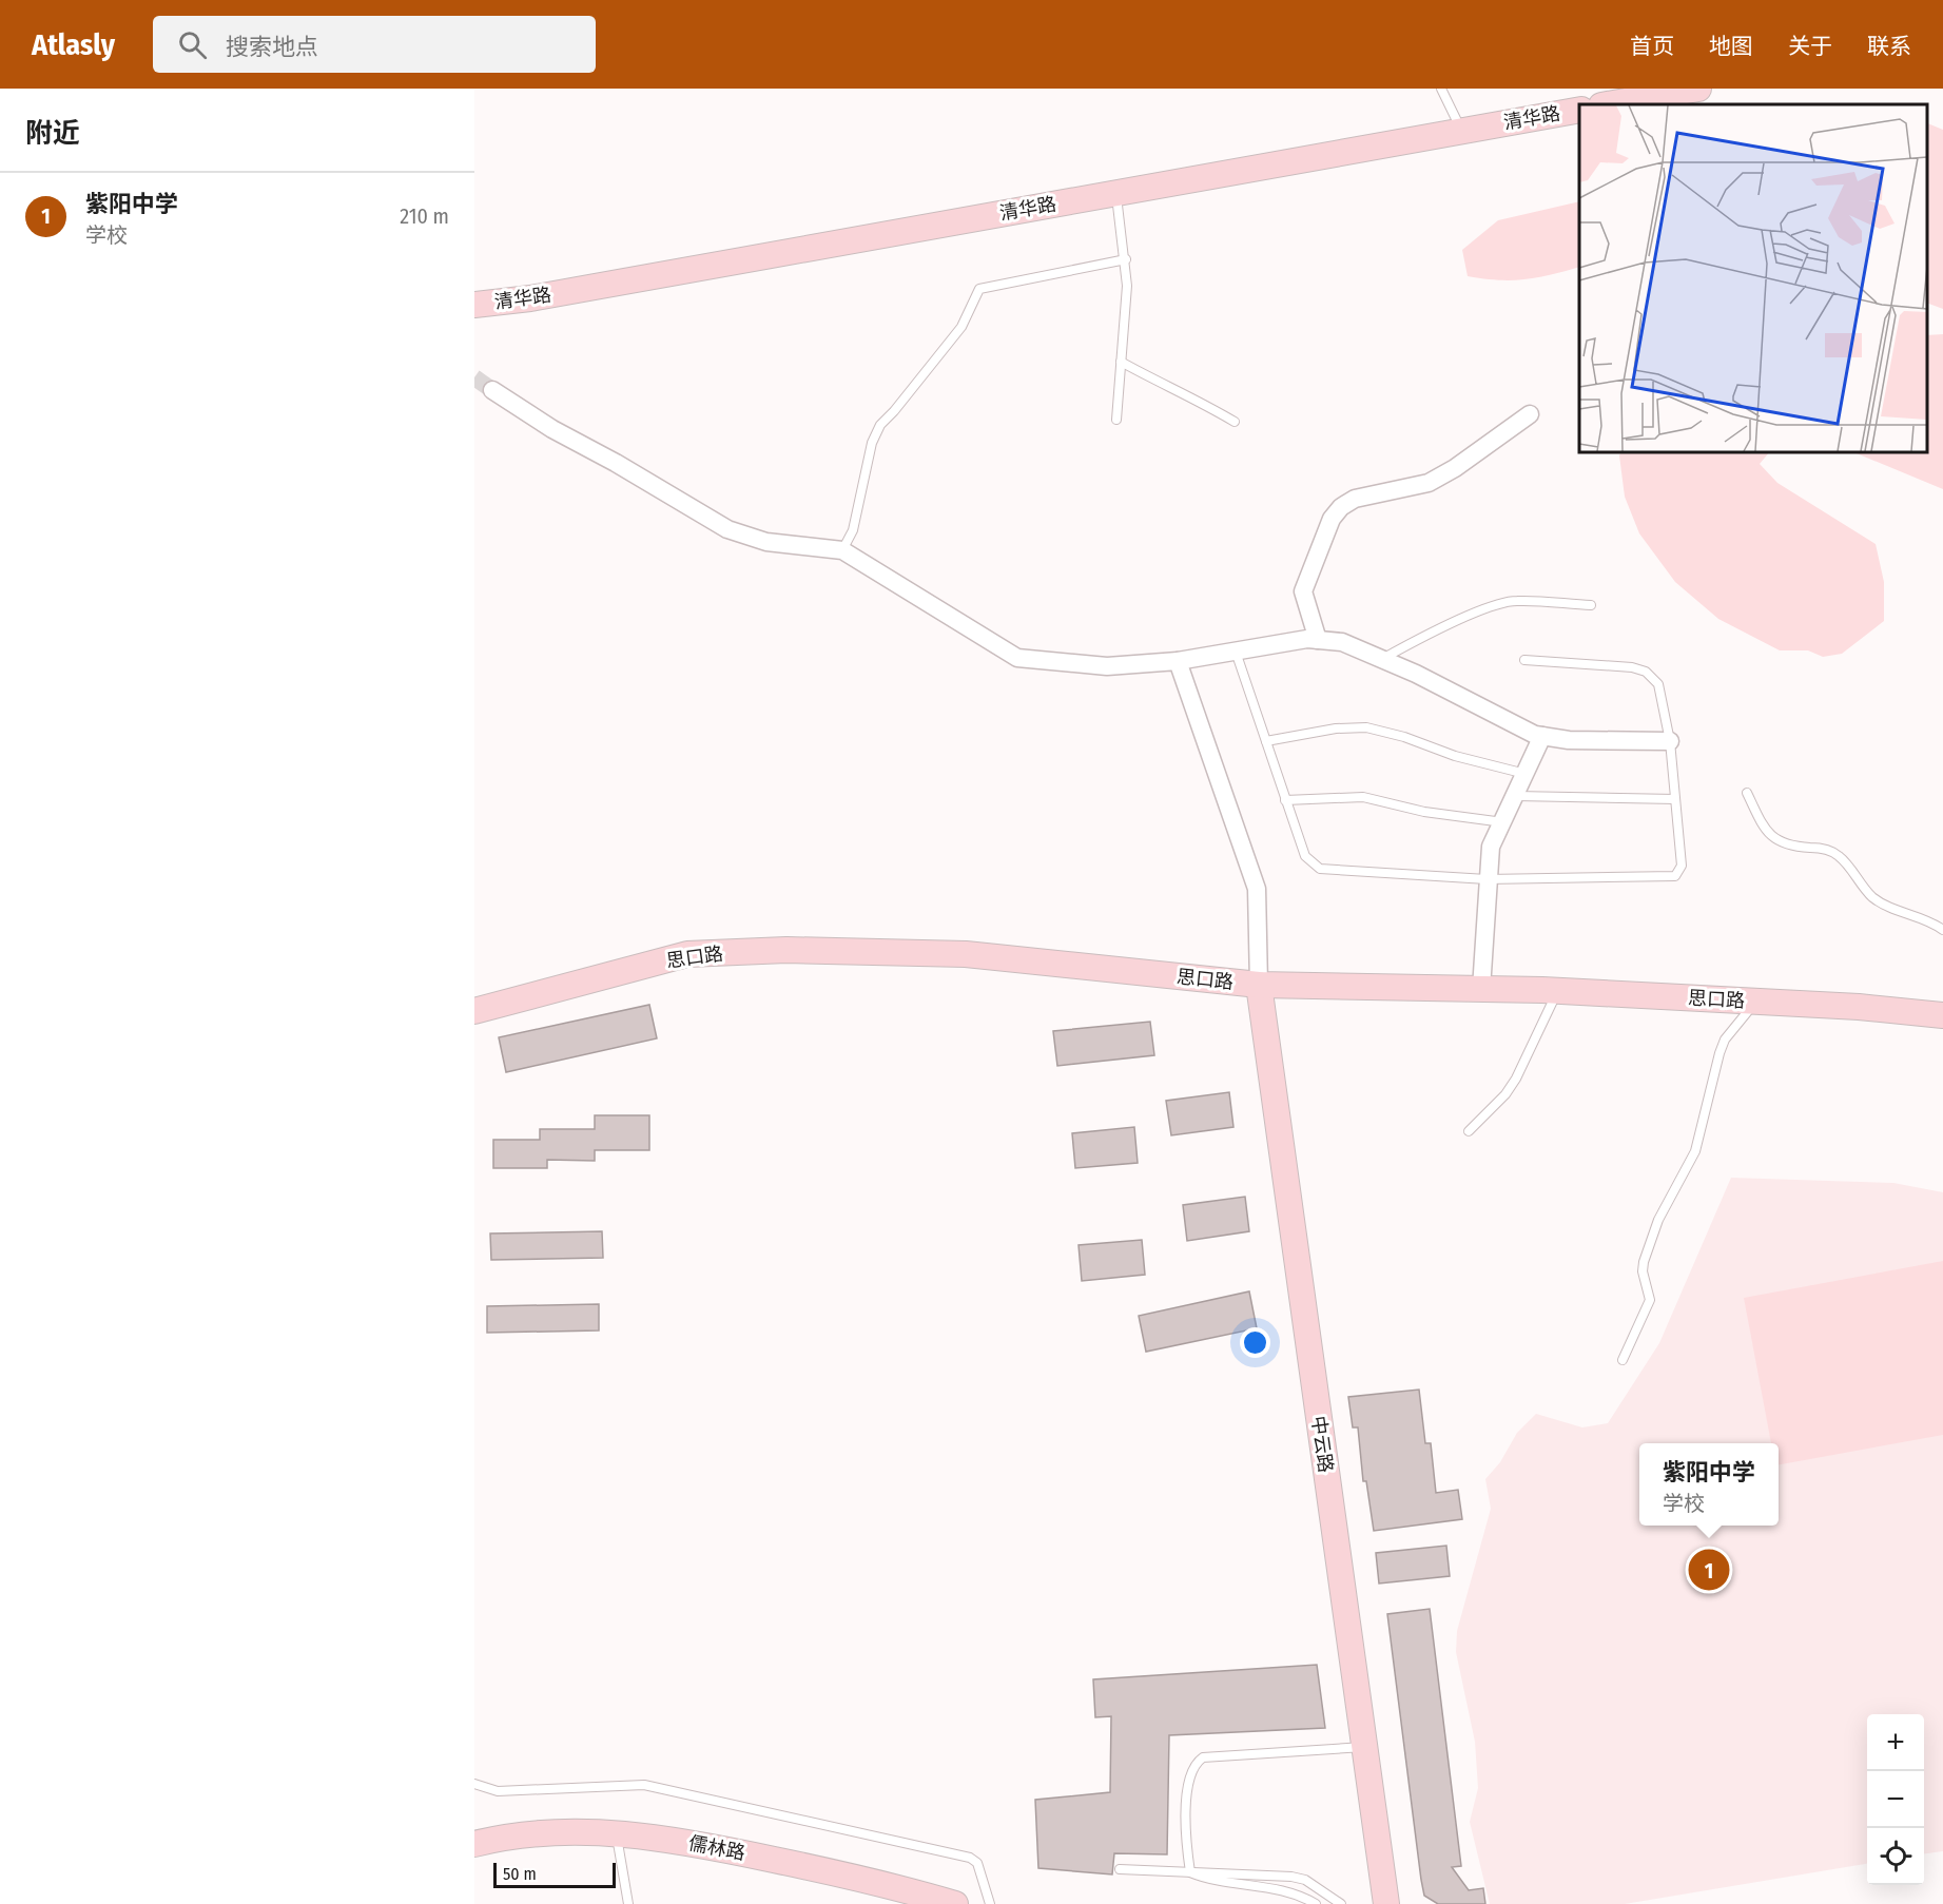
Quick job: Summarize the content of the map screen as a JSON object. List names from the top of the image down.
{
  "streets": {
    "street": [
      "清华路",
      "思口路",
      "中云路",
      "儒林路"
    ]
  },
  "crossings": [
    ["思口路", "中云路"]
  ],
  "scale_bar": "50 m",
  "page": {
    "header": "Atlasly",
    "search": "搜索地点",
    "nav": [
      "首页",
      "地图",
      "关于",
      "联系"
    ],
    "heading": "附近",
    "list": [
      {
        "mark": "1",
        "name": "紫阳中学",
        "note": "学校",
        "value": "210 m"
      }
    ],
    "popup": ["紫阳中学", "学校"],
    "pins": "1",
    "map_buttons": ["+", "−"],
    "scale": "50 m"
  }
}
